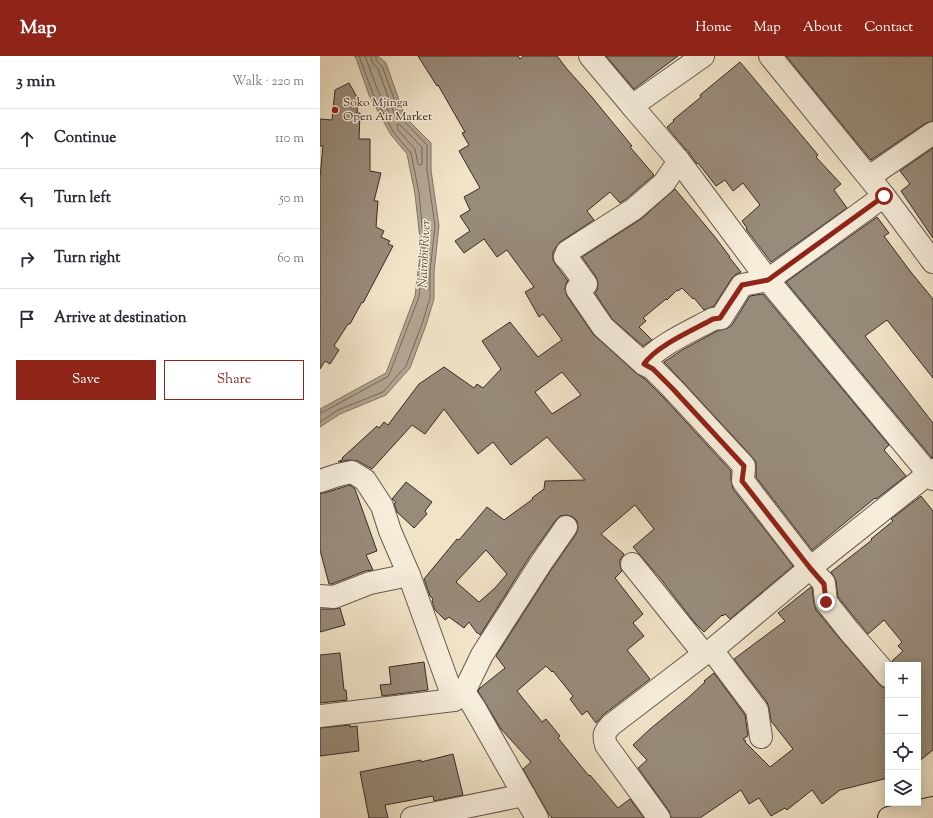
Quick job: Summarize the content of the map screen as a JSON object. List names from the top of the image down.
{
  "water": ["Nairobi River"],
  "places": ["Soko Mjinga Open Air Market"],
  "page": {
    "header": "Map",
    "nav": [
      "Home",
      "Map",
      "About",
      "Contact"
    ],
    "heading": ["3 min", "Walk · 220 m"],
    "list": [
      ["Continue", "110 m"],
      ["Turn left", "50 m"],
      ["Turn right", "60 m"],
      "Arrive at destination"
    ],
    "buttons": ["Save", "Share"],
    "map_buttons": ["+", "−"]
  }
}
